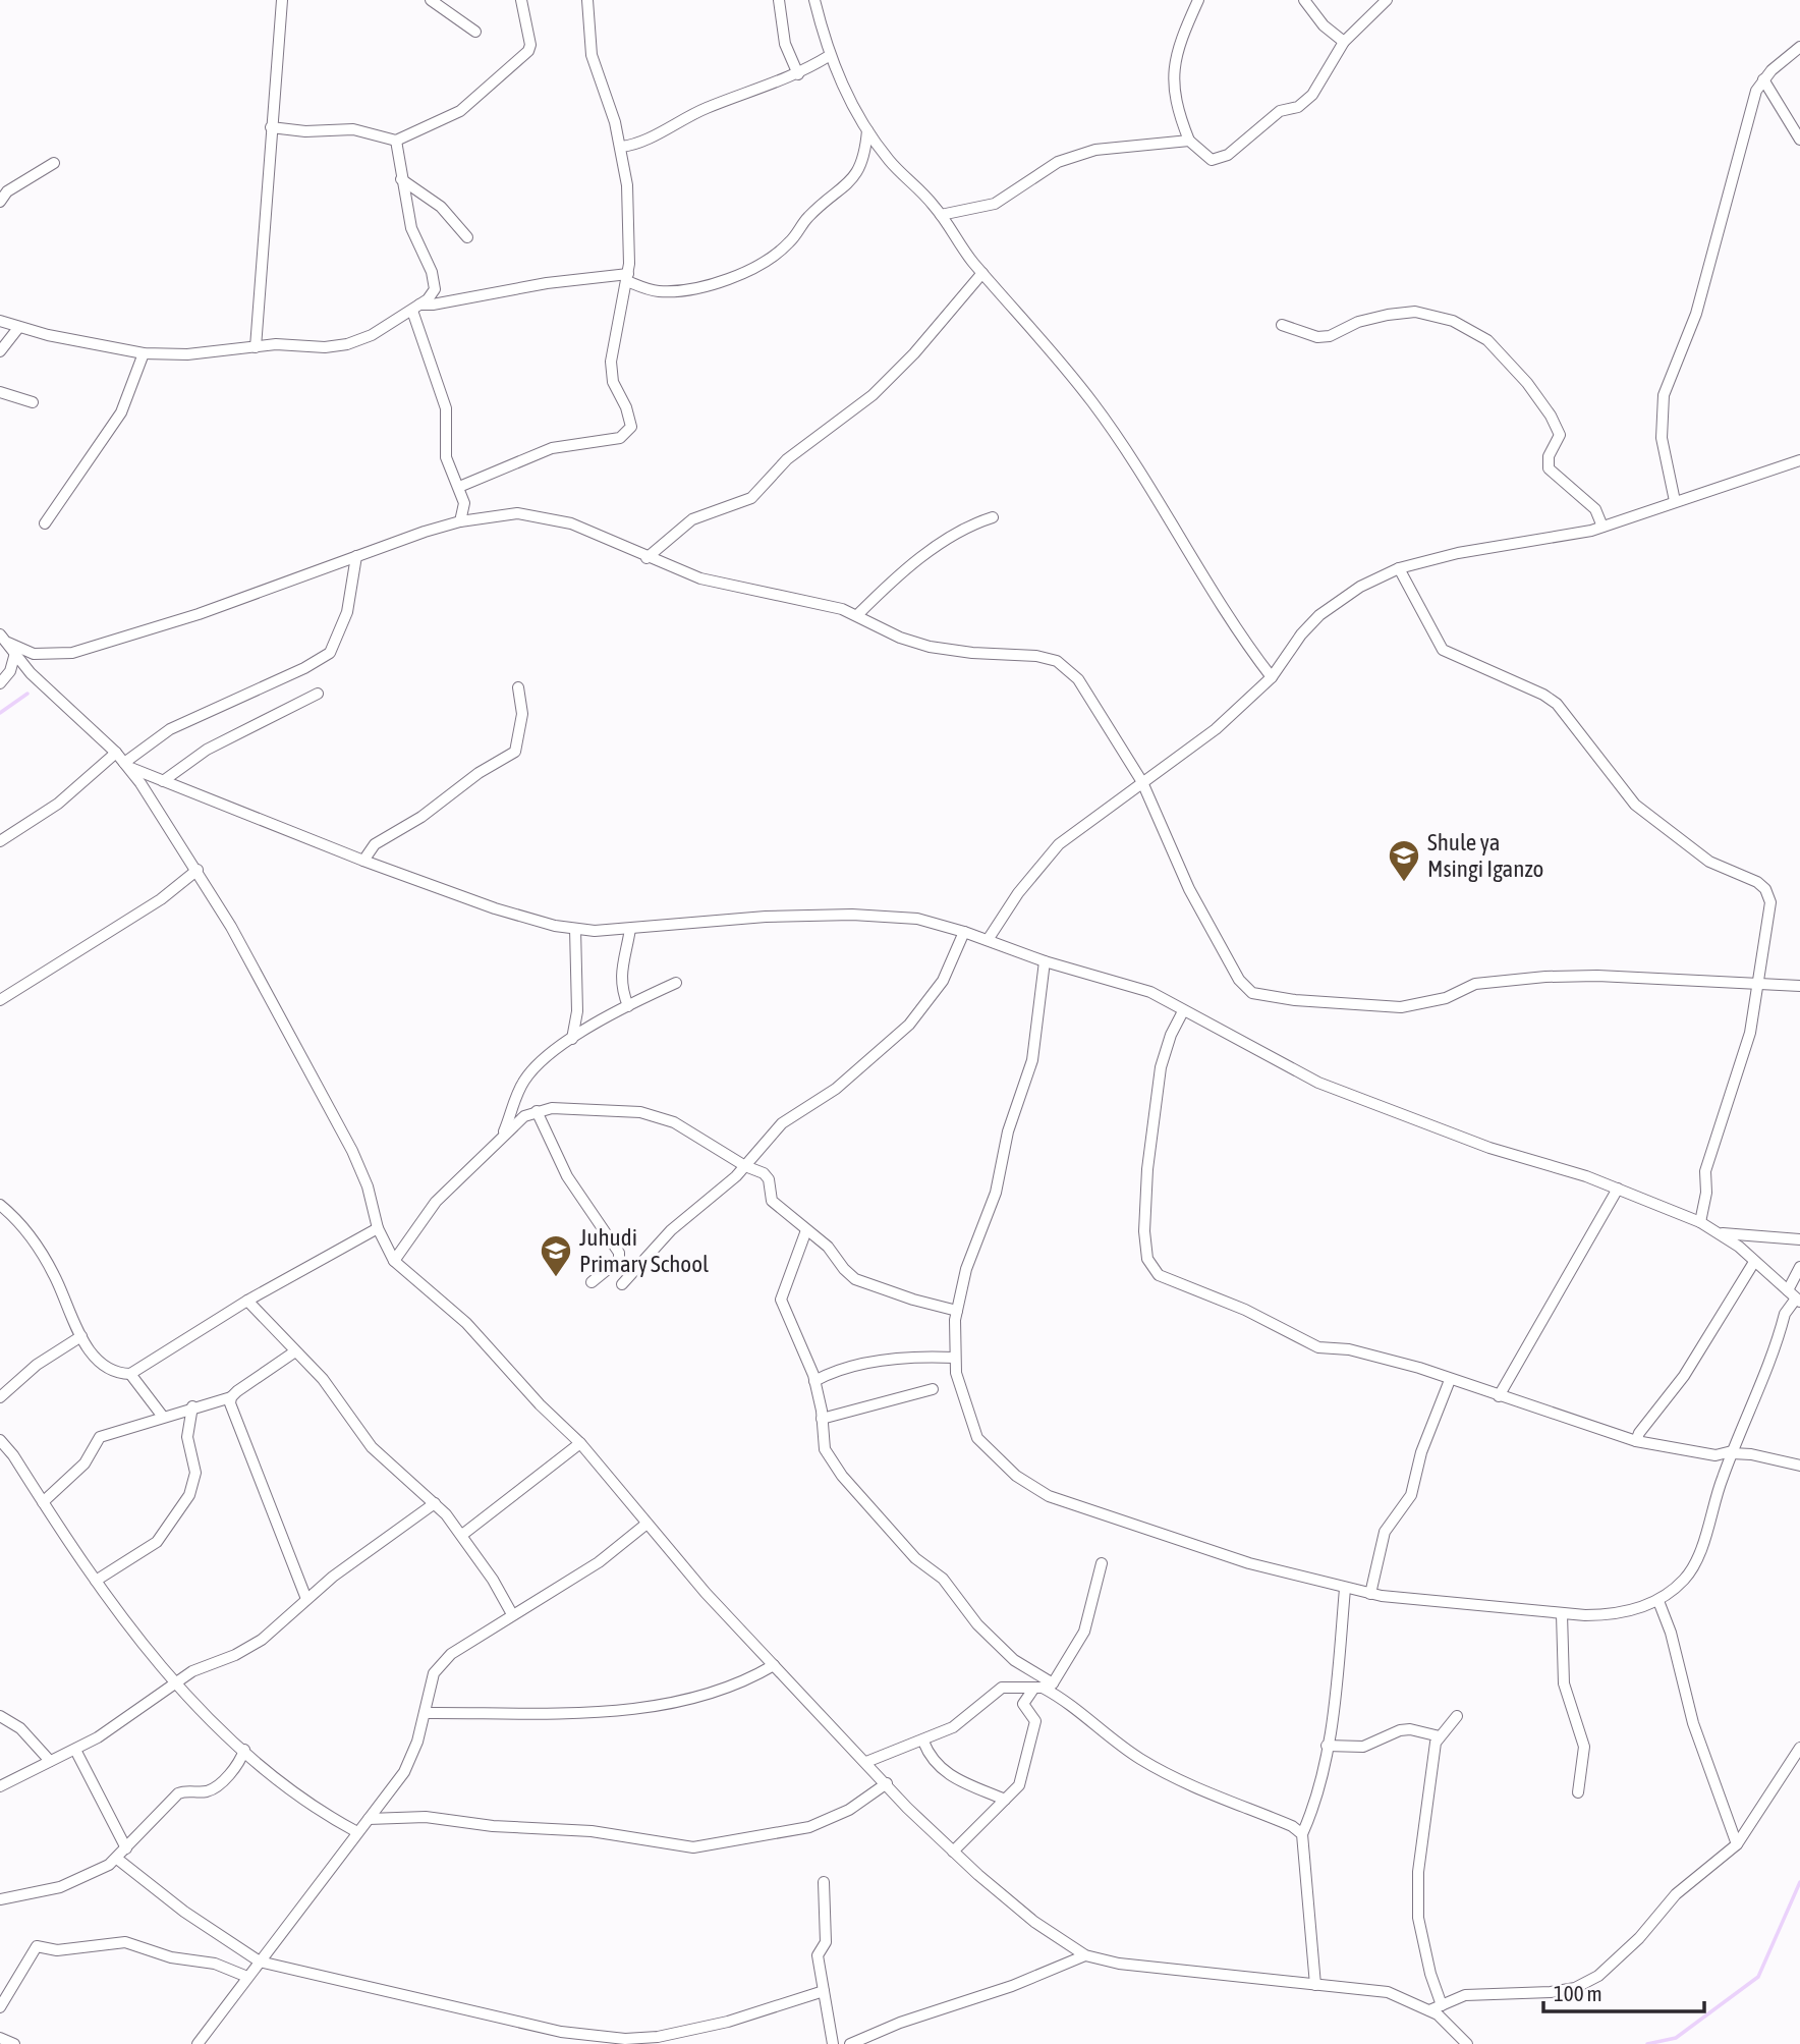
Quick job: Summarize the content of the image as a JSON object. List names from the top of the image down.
{
  "places": {
    "school or university": ["Shule ya Msingi Iganzo", "Juhudi Primary School"]
  },
  "scale_bar": "100 m"
}
